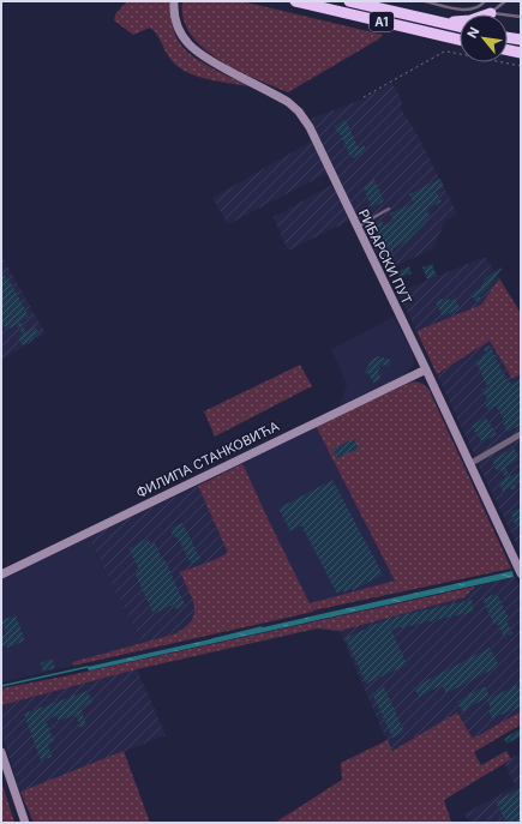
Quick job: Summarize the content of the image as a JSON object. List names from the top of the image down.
{
  "streets": {
    "highway": ["A1"],
    "main road": ["РИБАРСКИ ПУТ", "ФИЛИПА СТАНКОВИЋА"]
  },
  "crossings": [
    ["РИБАРСКИ ПУТ", "ФИЛИПА СТАНКОВИЋА"]
  ],
  "north": "top left"
}
